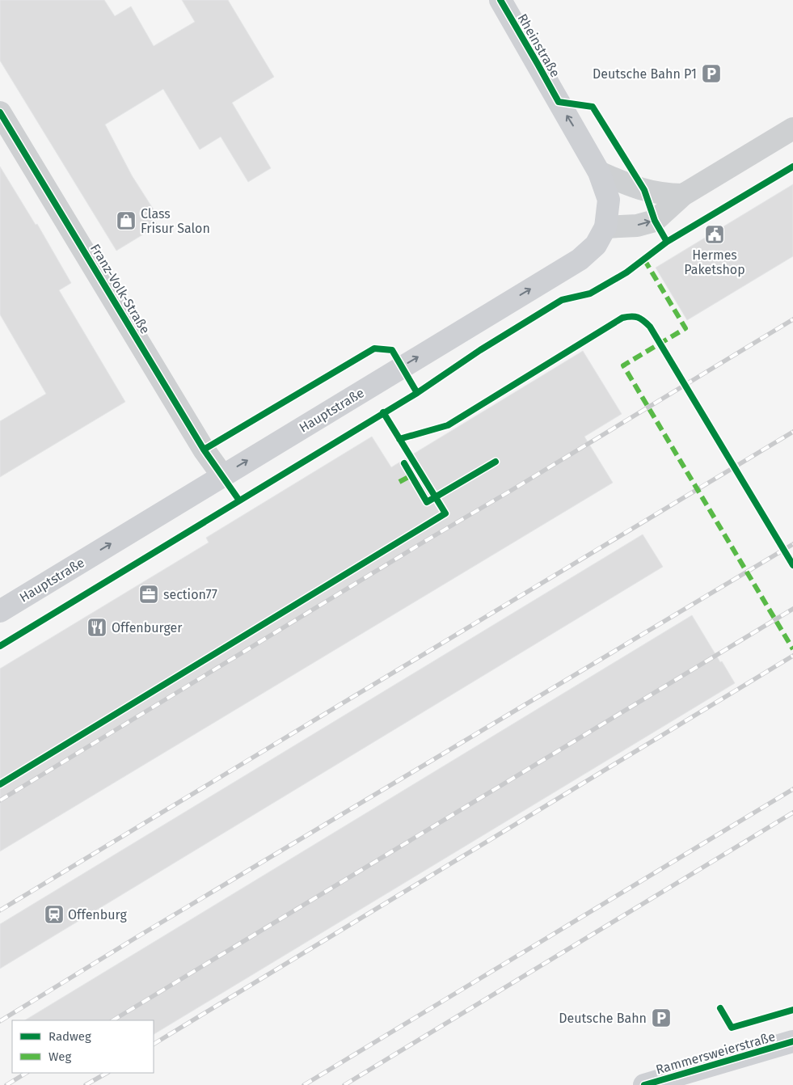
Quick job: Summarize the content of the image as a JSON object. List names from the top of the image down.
{
  "streets": {
    "street": [
      "Rheinstraße",
      "Franz-Volk-Straße",
      "Hauptstraße",
      "Rammersweierstraße"
    ]
  },
  "crossings": [
    ["Rheinstraße", "Hauptstraße"],
    ["Franz-Volk-Straße", "Hauptstraße"]
  ],
  "one_way": ["Rheinstraße", "Hauptstraße"],
  "places": {
    "parking": ["Deutsche Bahn P1", "Deutsche Bahn"],
    "shop": ["Class Frisur Salon"],
    "public building": ["Hermes Paketshop"],
    "office": ["section77"],
    "restaurant": ["Offenburger"],
    "station": ["Offenburg"]
  },
  "legend": ["Radweg", "Weg"]
}
